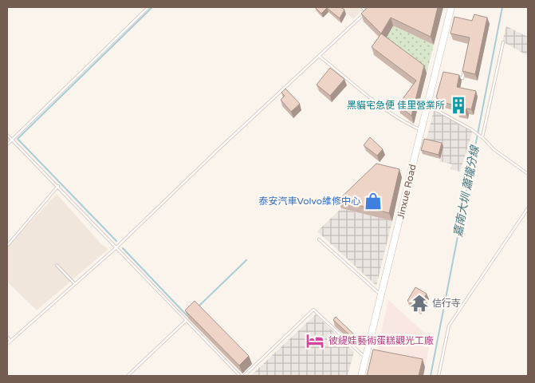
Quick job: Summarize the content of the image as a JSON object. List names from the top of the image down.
{
  "streets": {
    "main road": ["Jinxue Road"]
  },
  "water": ["嘉南大圳 蕭壠分線"],
  "places": {
    "building": ["黑貓宅急便 佳里營業所"],
    "shop": ["泰安汽車Volvo維修中心"],
    "temple": ["信行寺"],
    "hotel": ["彼緹娃藝術蛋糕觀光工廠"]
  }
}
